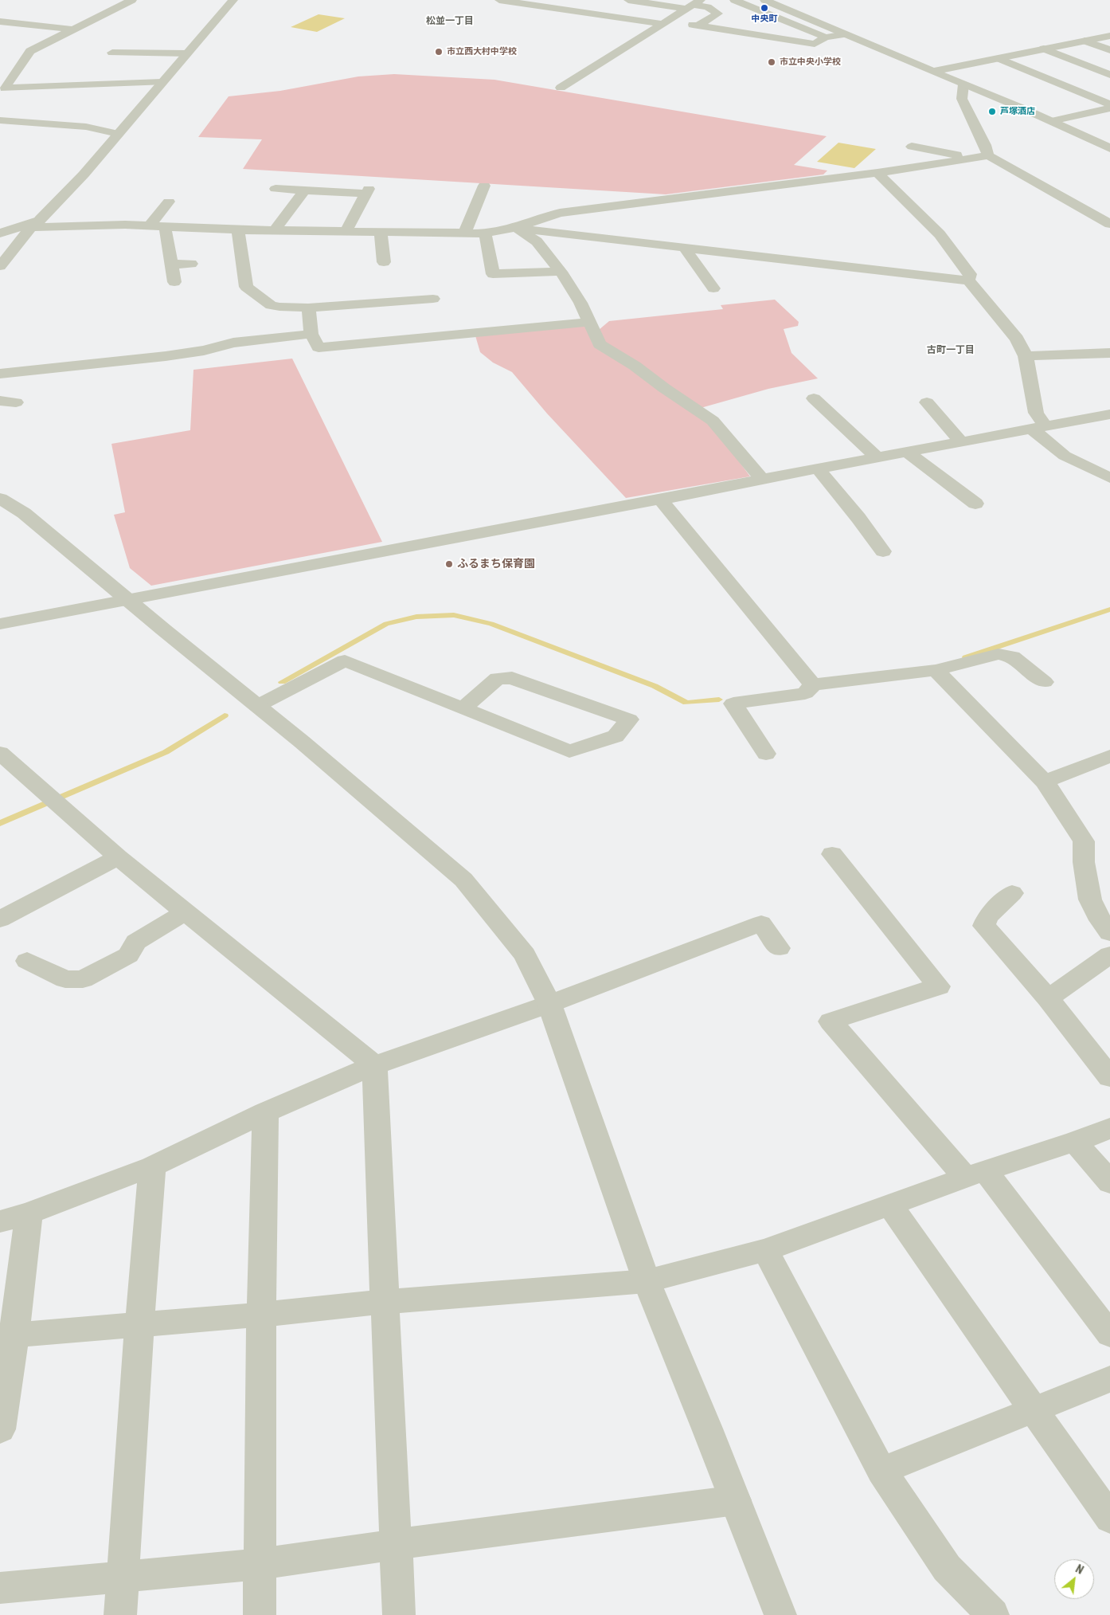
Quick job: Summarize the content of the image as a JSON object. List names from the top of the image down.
{
  "districts": ["松並一丁目", "古町一丁目"],
  "places": [
    "中央町",
    "市立西大村中学校",
    "市立中央小学校",
    "芦塚酒店",
    "ふるまち保育園"
  ],
  "north": "top right"
}
